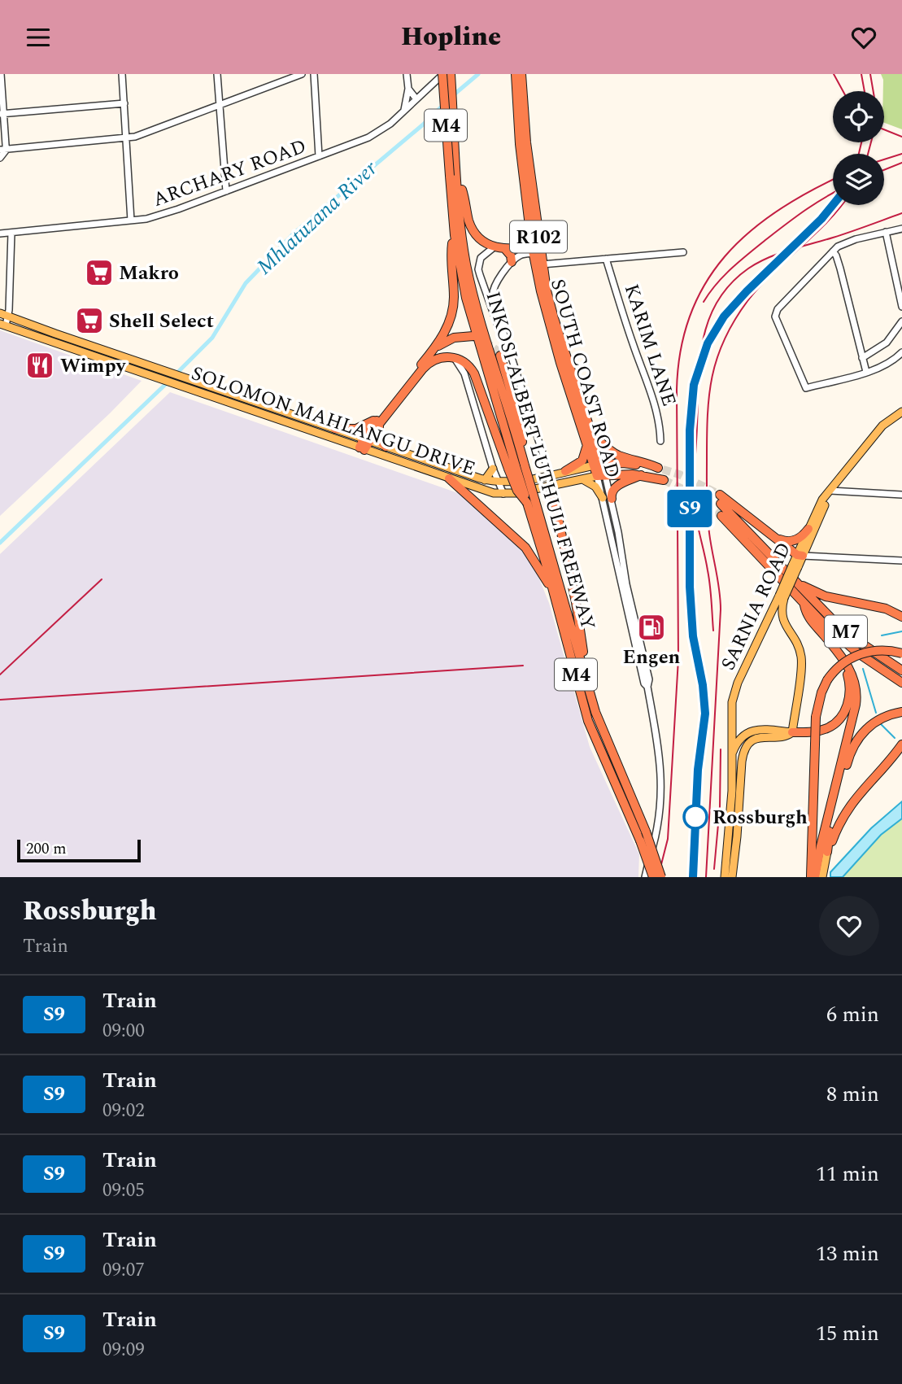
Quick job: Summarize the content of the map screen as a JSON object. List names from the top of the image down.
{
  "streets": {
    "highway": [
      "M4",
      "R102",
      "SOUTH COAST ROAD",
      "SOLOMON MAHLANGU DRIVE",
      "INKOSI ALBERT LUTHULI FREEWAY",
      "M7"
    ],
    "main road": ["SARNIA ROAD"],
    "street": ["ARCHARY ROAD", "KARIM LANE"]
  },
  "crossings": [
    ["ARCHARY ROAD", "INKOSI ALBERT LUTHULI FREEWAY"],
    ["SOUTH COAST ROAD", "SOLOMON MAHLANGU DRIVE"]
  ],
  "water": ["Mhlatuzana River"],
  "places": {
    "supermarket": ["Makro", "Shell Select"],
    "restaurant": ["Wimpy"],
    "fuel station": ["Engen"],
    "other": ["Rossburgh"]
  },
  "scale_bar": "200 m",
  "page": {
    "header": "Hopline",
    "on_map": "S9",
    "scale": "200 m",
    "heading": ["Rossburgh", "Train"],
    "list": [
      {
        "mark": "S9",
        "name": "Train",
        "note": "09:00",
        "value": "6 min"
      },
      {
        "mark": "S9",
        "name": "Train",
        "note": "09:02",
        "value": "8 min"
      },
      {
        "mark": "S9",
        "name": "Train",
        "note": "09:05",
        "value": "11 min"
      },
      {
        "mark": "S9",
        "name": "Train",
        "note": "09:07",
        "value": "13 min"
      },
      {
        "mark": "S9",
        "name": "Train",
        "note": "09:09",
        "value": "15 min"
      }
    ]
  }
}
